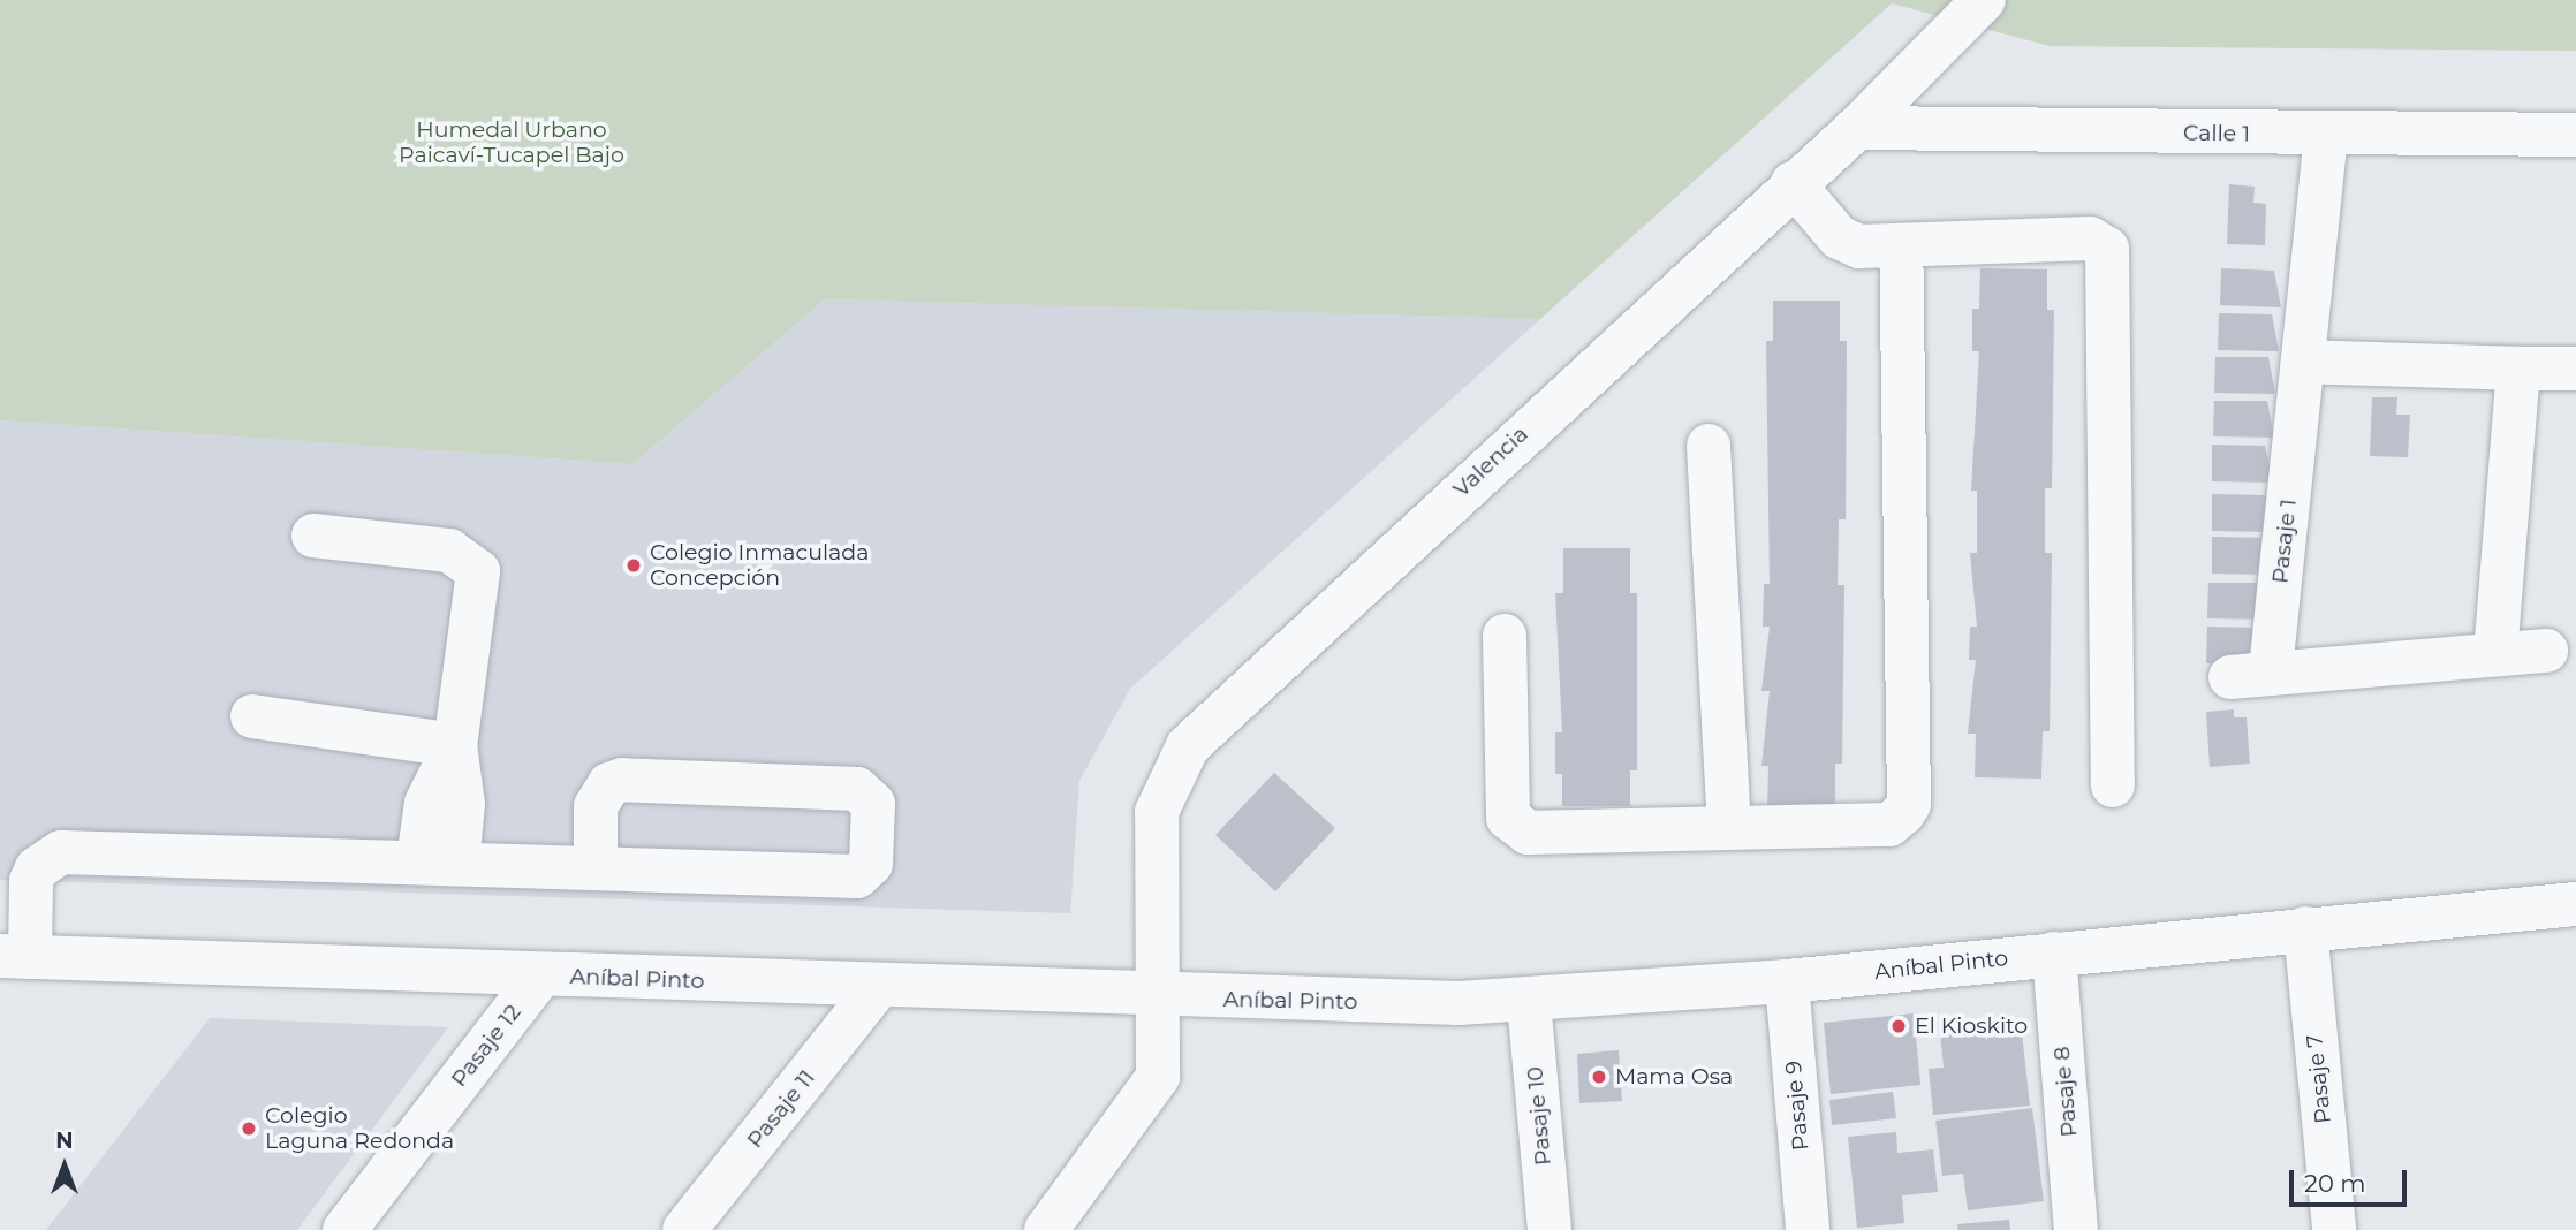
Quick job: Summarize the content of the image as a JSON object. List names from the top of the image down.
{
  "streets": {
    "street": [
      "Calle 1",
      "Valencia",
      "Pasaje 1",
      "Aníbal Pinto",
      "Pasaje 12",
      "Pasaje 7",
      "Pasaje 8",
      "Pasaje 9",
      "Pasaje 11",
      "Pasaje 10"
    ]
  },
  "crossings": [
    ["Calle 1", "Valencia"],
    ["Calle 1", "Pasaje 1"],
    ["Valencia", "Aníbal Pinto"],
    ["Aníbal Pinto", "Pasaje 12"],
    ["Aníbal Pinto", "Pasaje 7"],
    ["Aníbal Pinto", "Pasaje 8"],
    ["Aníbal Pinto", "Pasaje 9"],
    ["Aníbal Pinto", "Pasaje 11"],
    ["Aníbal Pinto", "Pasaje 10"]
  ],
  "parks": ["Humedal Urbano Paicaví-Tucapel Bajo"],
  "places": [
    "Colegio Inmaculada Concepción",
    "El Kioskito",
    "Mama Osa",
    "Colegio Laguna Redonda"
  ],
  "scale_bar": "20 m",
  "north": "top"
}
